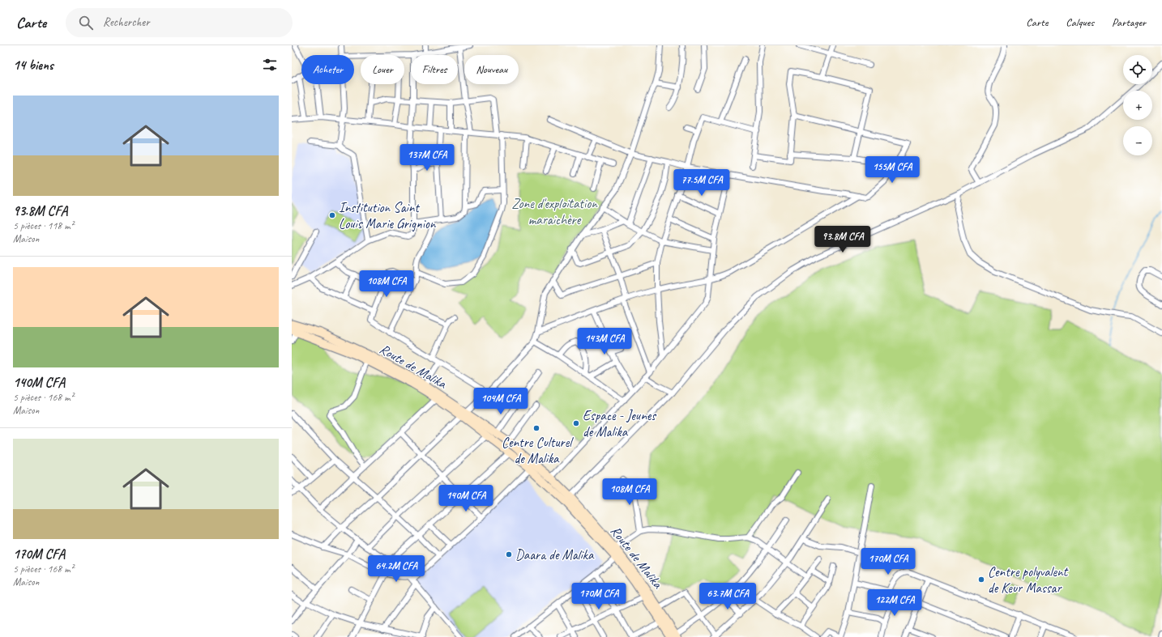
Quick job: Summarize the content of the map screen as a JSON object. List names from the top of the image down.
{
  "streets": {
    "main road": ["Route de Malika"]
  },
  "parks": ["Zone d'exploitation maraichère"],
  "places": [
    "Institution Saint Louis Marie Grignion",
    "Espace - Jeunes de Malika",
    "Centre Culturel de Malika",
    "Daara de Malika",
    "Centre polyvalent de Keur Massar"
  ],
  "page": {
    "header": "Carte",
    "search": "Rechercher",
    "nav": ["Carte", "Calques", "Partager"],
    "heading": "14 biens",
    "map_buttons": ["+", "−"],
    "chip": [
      "Acheter",
      "Louer",
      "Filtres",
      "Nouveau"
    ],
    "list": [
      {
        "name": "93.8M CFA",
        "note": "5 pièces · 118 m² · Maison"
      },
      {
        "name": "140M CFA",
        "note": "5 pièces · 168 m² · Maison"
      },
      {
        "name": "170M CFA",
        "note": "5 pièces · 168 m² · Maison"
      }
    ],
    "price": [
      "137M CFA",
      "155M CFA",
      "77.5M CFA",
      "93.8M CFA",
      "108M CFA",
      "143M CFA",
      "104M CFA",
      "108M CFA",
      "140M CFA",
      "170M CFA",
      "64.2M CFA",
      "170M CFA",
      "63.7M CFA",
      "122M CFA"
    ]
  }
}
